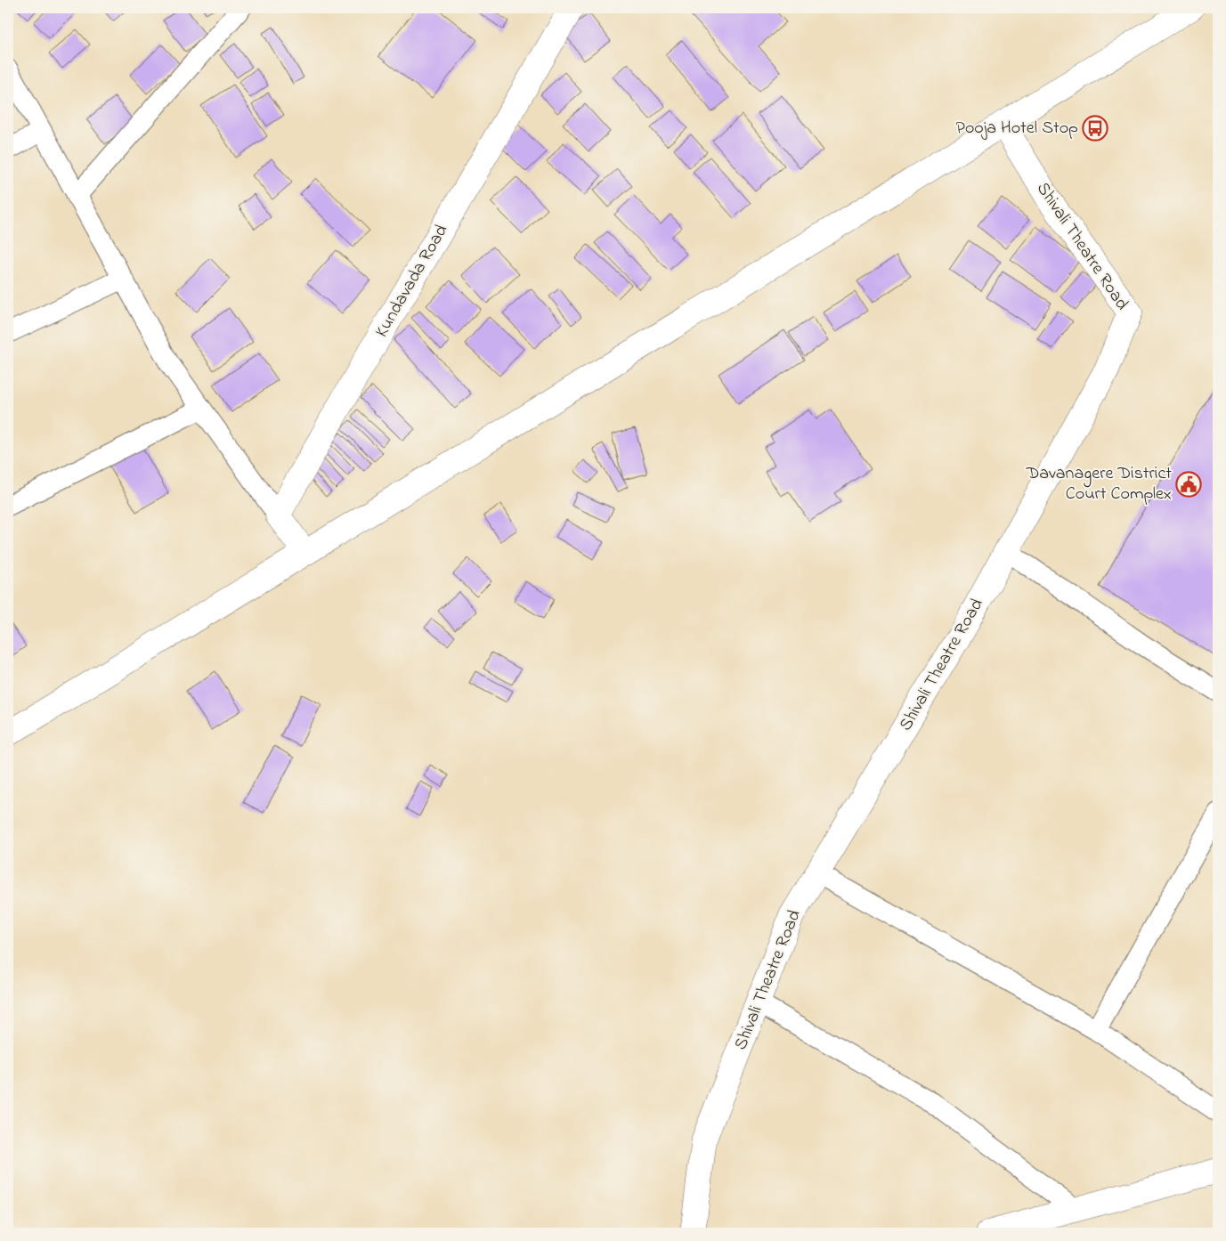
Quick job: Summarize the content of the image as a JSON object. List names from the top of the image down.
{
  "streets": {
    "street": ["Shivali Theatre Road", "Kundavada Road"]
  },
  "places": {
    "bus stop": ["Pooja Hotel Stop"],
    "public building": ["Davanagere District Court Complex"]
  }
}
